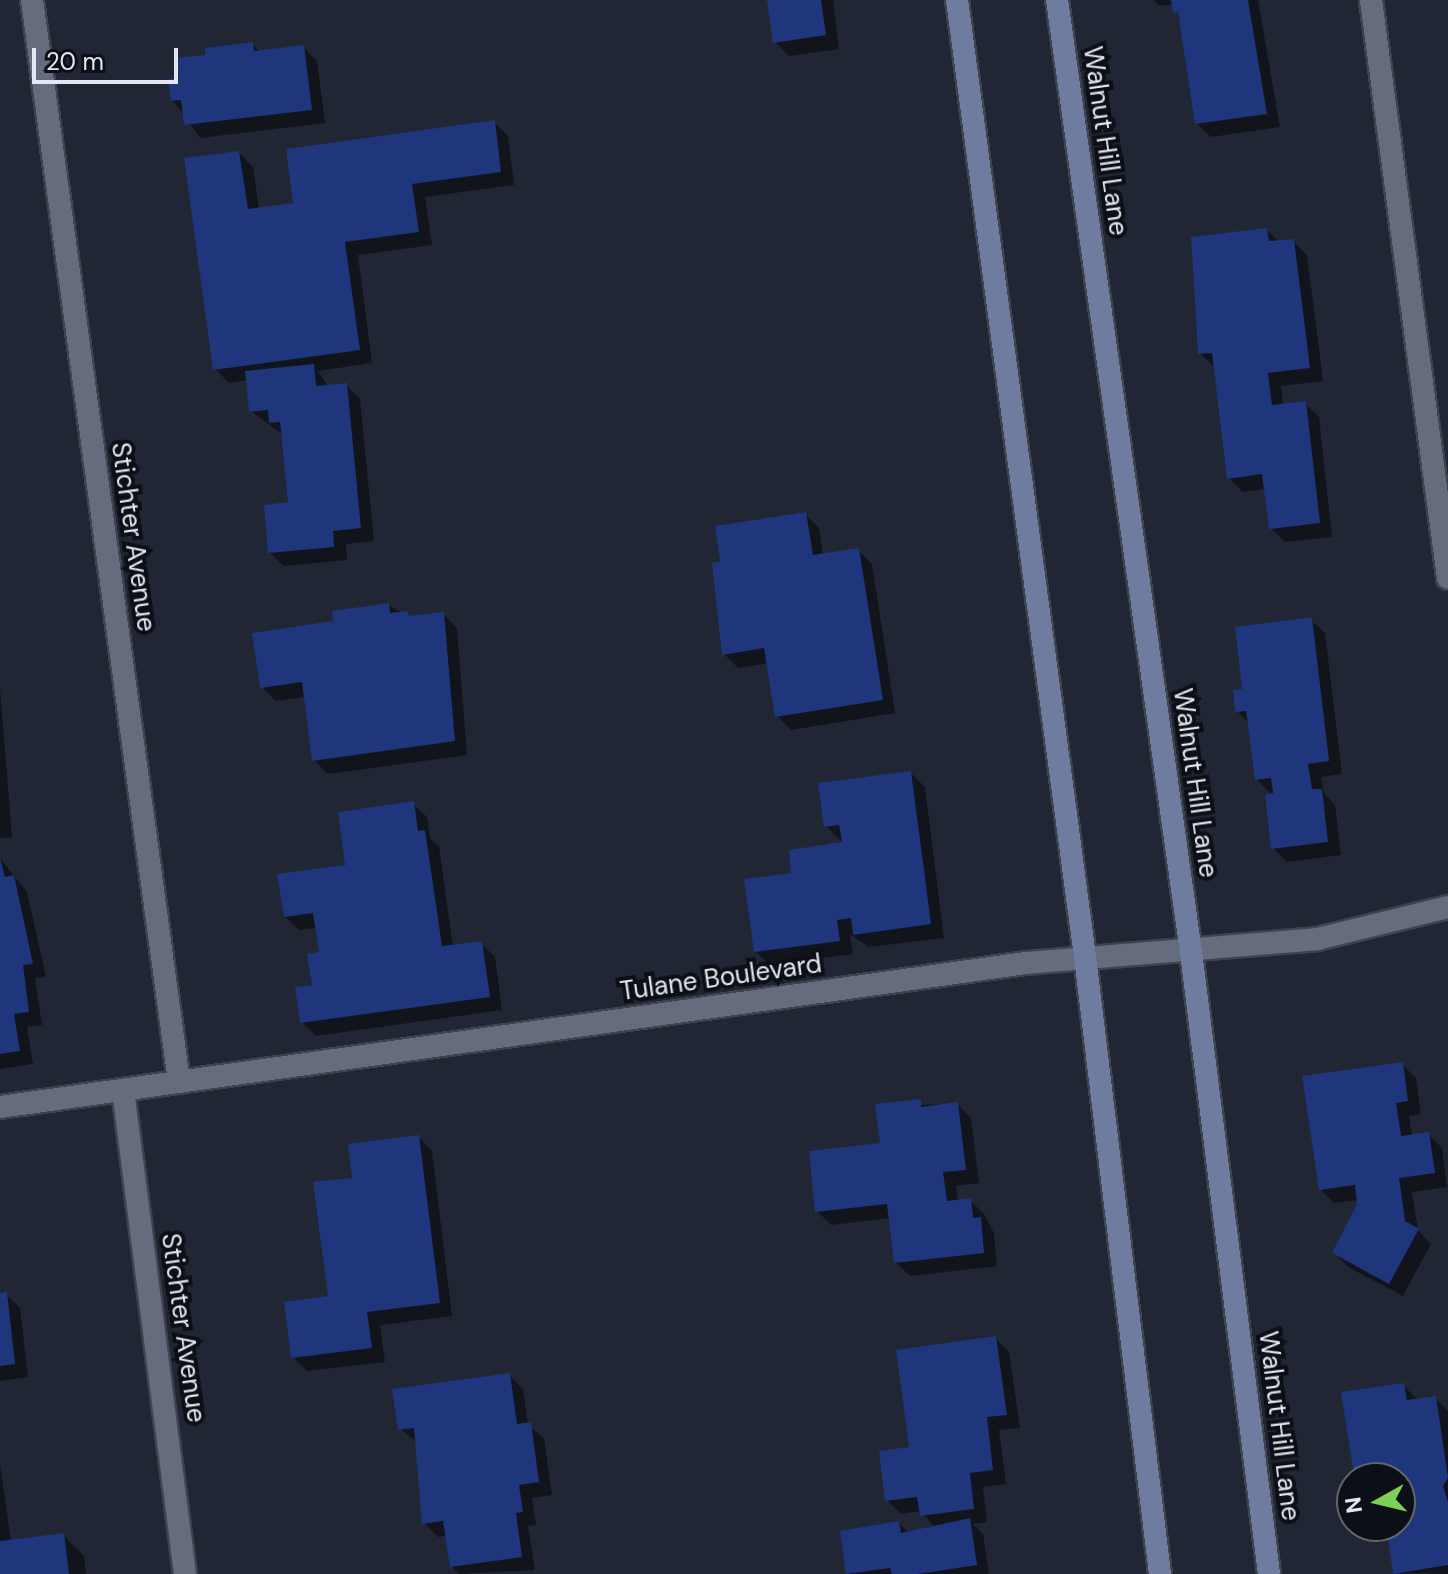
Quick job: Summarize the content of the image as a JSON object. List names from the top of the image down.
{
  "streets": {
    "main road": ["Walnut Hill Lane"],
    "street": ["Stichter Avenue", "Tulane Boulevard"]
  },
  "crossings": [
    ["Walnut Hill Lane", "Tulane Boulevard"],
    ["Stichter Avenue", "Tulane Boulevard"]
  ],
  "scale_bar": "20 m",
  "north": "left"
}
